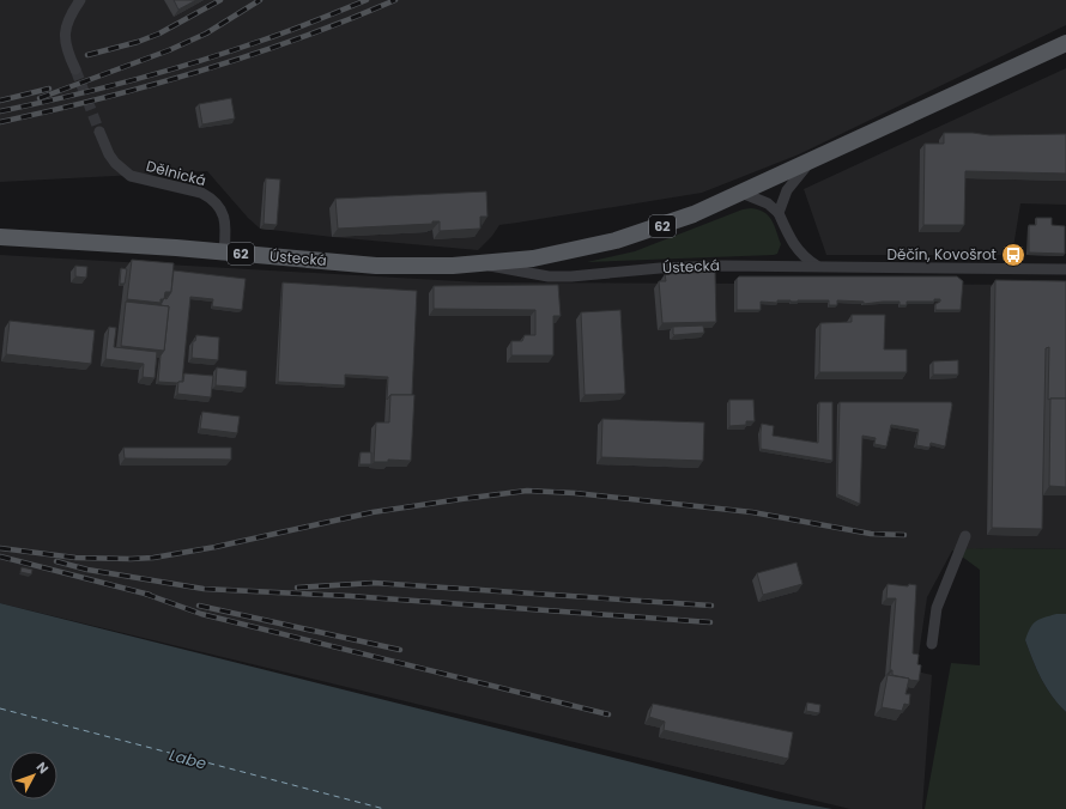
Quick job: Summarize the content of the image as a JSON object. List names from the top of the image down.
{
  "streets": {
    "main road": ["62", "Ústecká"],
    "street": ["Dělnická"]
  },
  "crossings": [
    ["Dělnická", "Ústecká"],
    ["62", "Ústecká"]
  ],
  "water": ["Labe"],
  "places": {
    "bus stop": ["Děčín, Kovošrot"]
  },
  "north": "top right"
}
